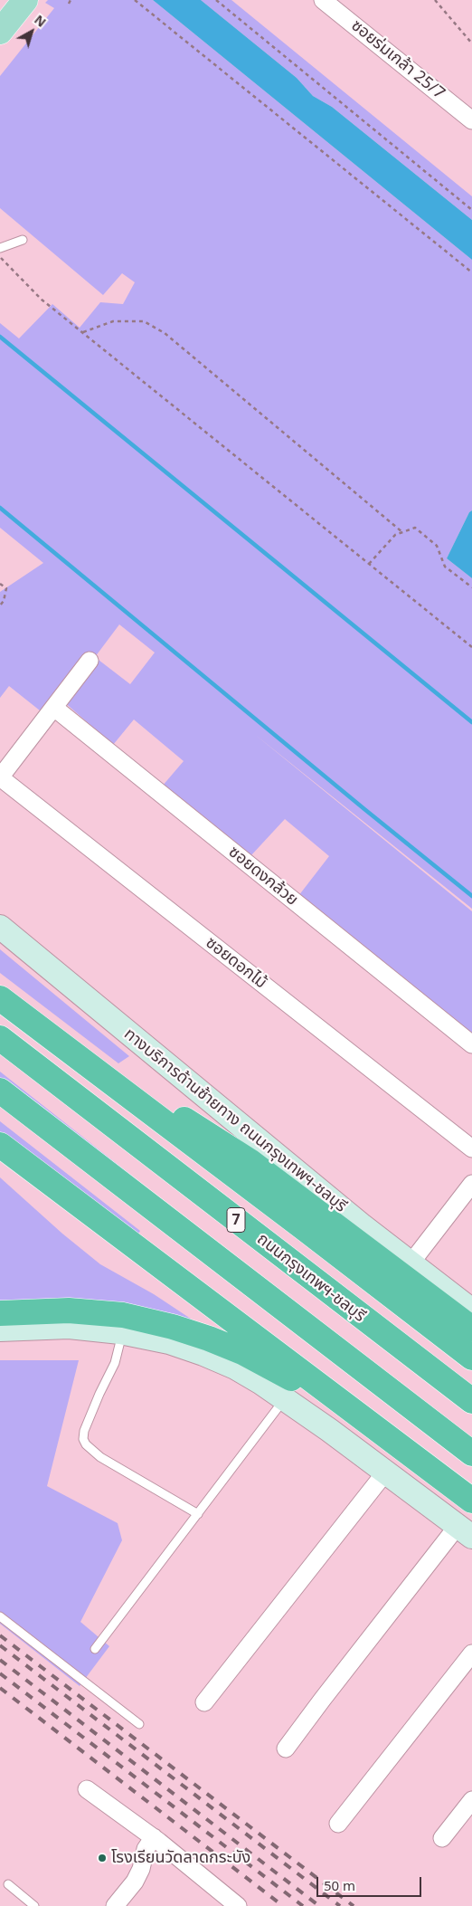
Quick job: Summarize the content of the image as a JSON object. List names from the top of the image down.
{
  "streets": {
    "highway": ["7", "ถนนกรุงเทพฯ-ชลบุรี"],
    "main road": ["ทางบริการด้านซ้ายทาง ถนนกรุงเทพฯ-ชลบุรี"],
    "street": ["ซอยร่มเกล้า 25/7", "ซอยดงกล้วย", "ซอยดอกไม้"]
  },
  "places": ["โรงเรียนวัดลาดกระบัง"],
  "scale_bar": "50 m",
  "north": "top right"
}
